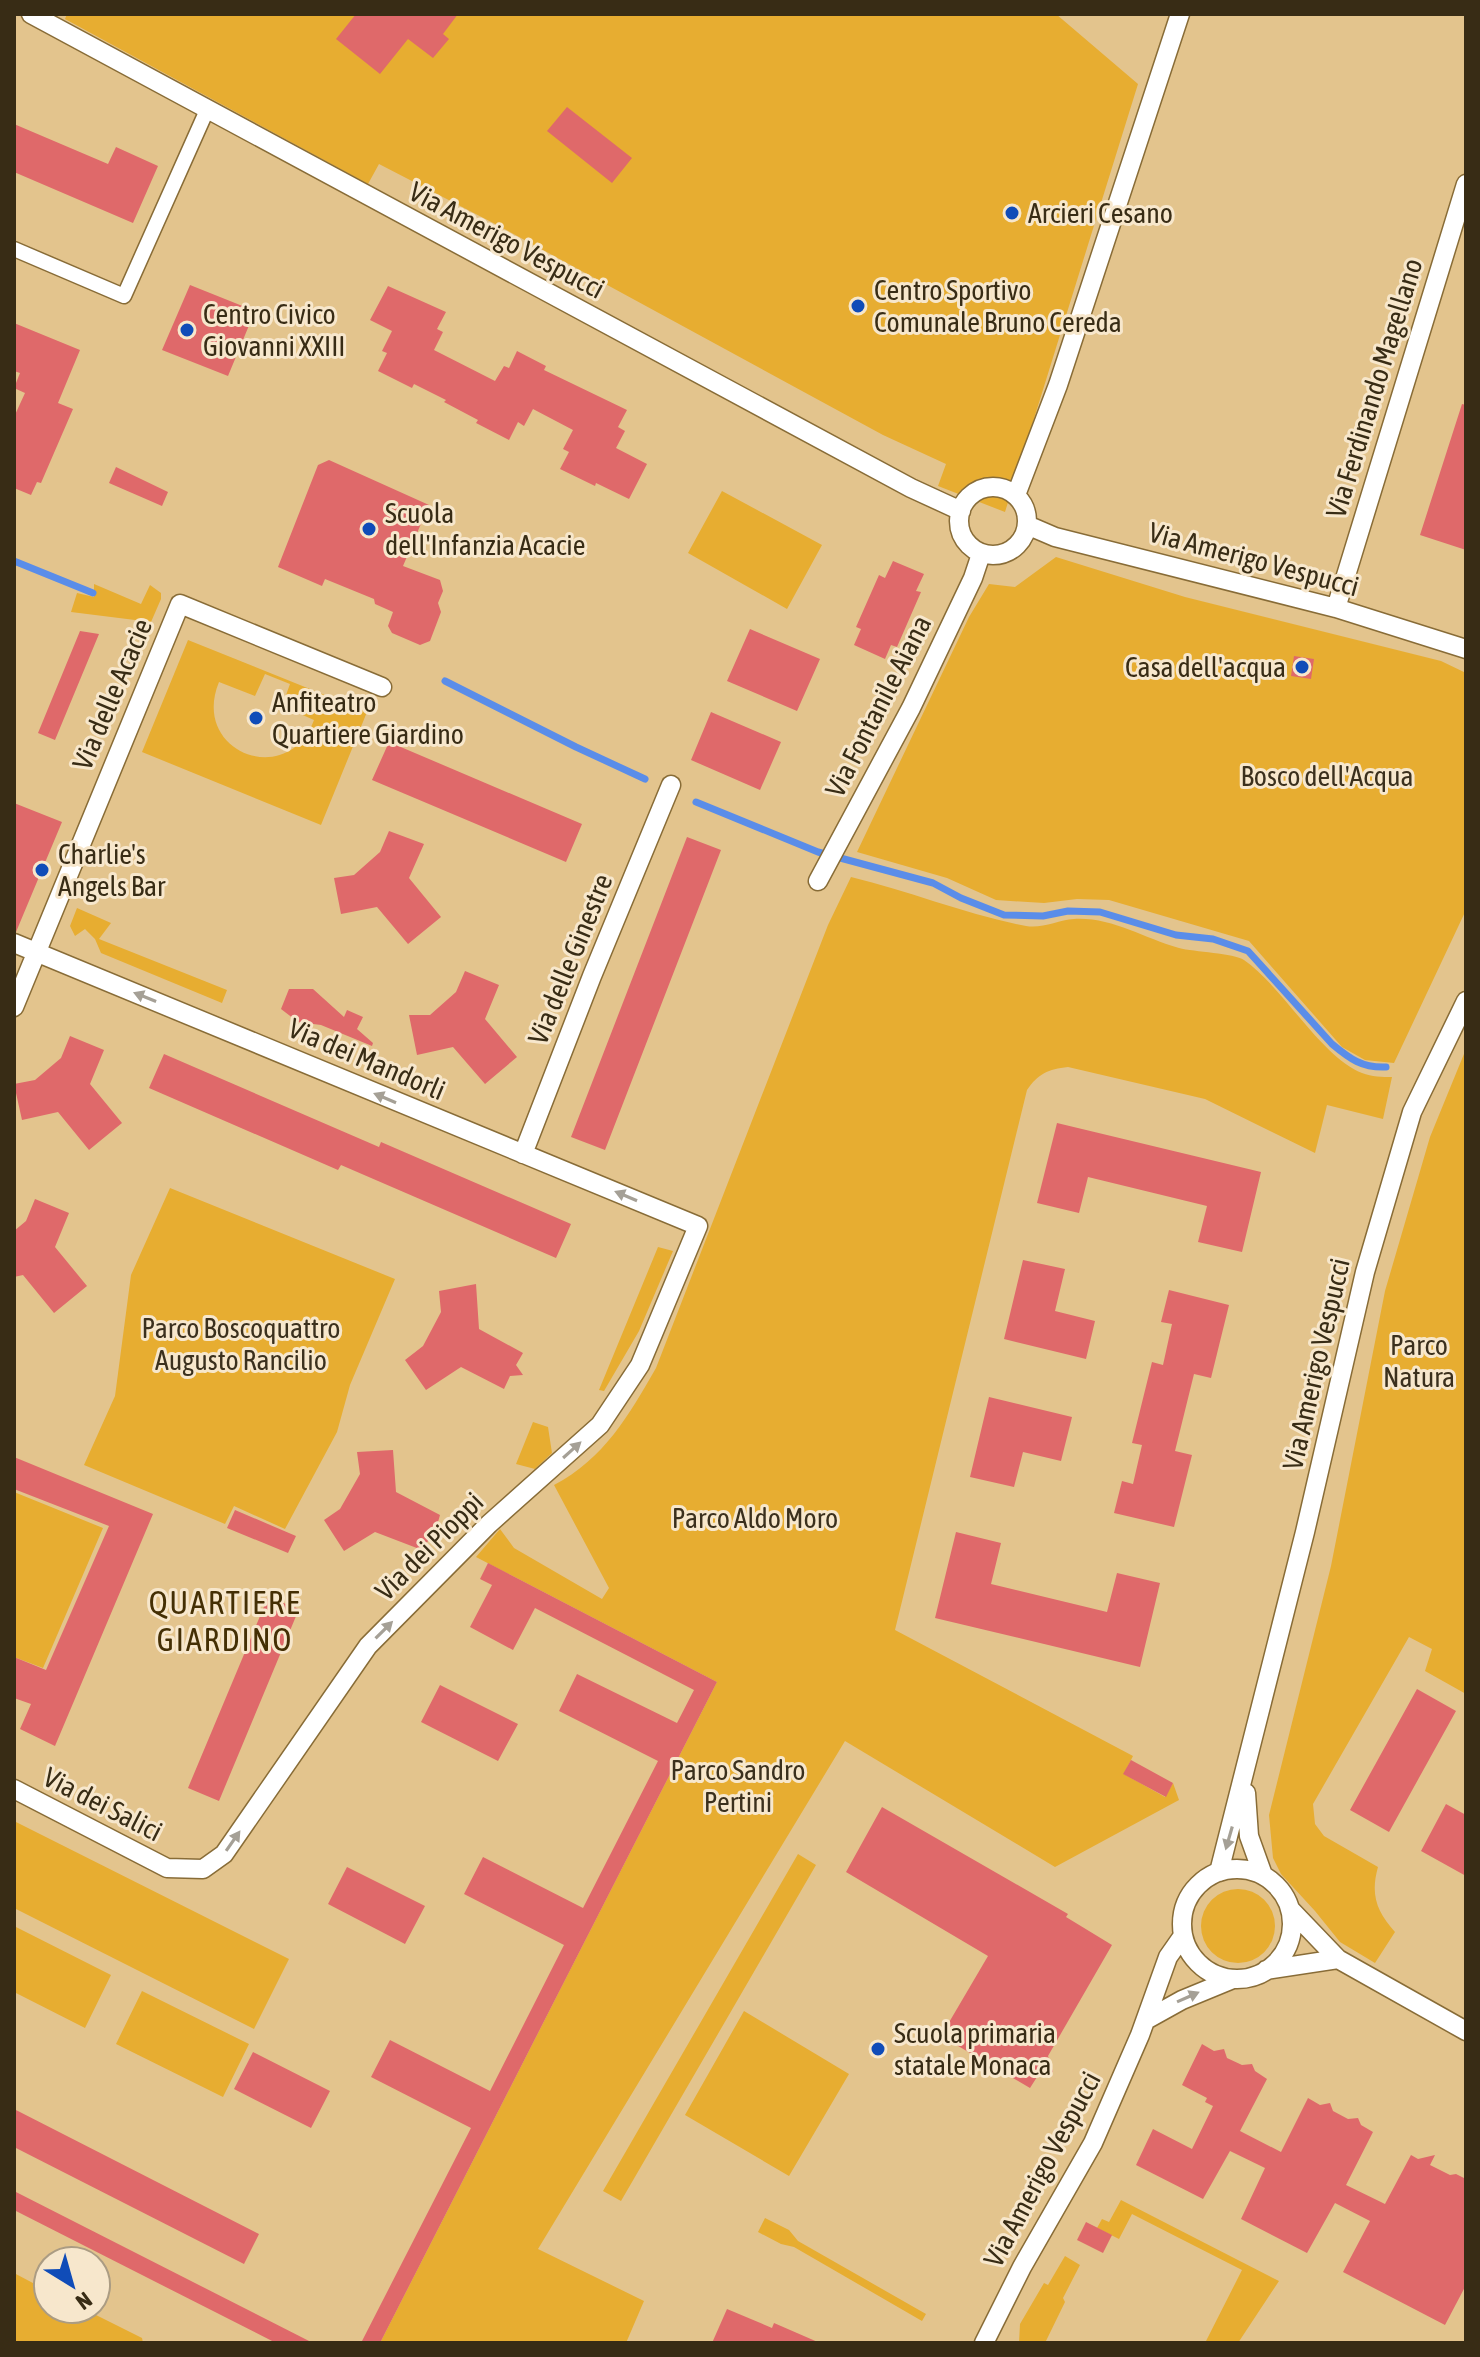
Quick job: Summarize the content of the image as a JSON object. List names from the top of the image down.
{
  "streets": {
    "street": [
      "Via Amerigo Vespucci",
      "Via Ferdinando Magellano",
      "Via delle Acacie",
      "Via Fontanile Aiana",
      "Via delle Ginestre",
      "Via dei Mandorli",
      "Via dei Pioppi",
      "Via dei Salici"
    ]
  },
  "crossings": [
    ["Via Amerigo Vespucci", "Via Ferdinando Magellano"],
    ["Via Amerigo Vespucci", "Via Fontanile Aiana"],
    ["Via delle Acacie", "Via dei Mandorli"],
    ["Via delle Ginestre", "Via dei Mandorli"],
    ["Via dei Mandorli", "Via dei Pioppi"],
    ["Via dei Pioppi", "Via dei Salici"]
  ],
  "one_way": ["Via dei Mandorli", "Via dei Pioppi"],
  "districts": ["QUARTIERE GIARDINO"],
  "parks": [
    "Bosco dell'Acqua",
    "Parco Boscoquattro Augusto Rancilio",
    "Parco Natura",
    "Parco Aldo Moro",
    "Parco Sandro Pertini"
  ],
  "places": [
    "Arcieri Cesano",
    "Centro Sportivo Comunale Bruno Cereda",
    "Centro Civico Giovanni XXIII",
    "Scuola dell'Infanzia Acacie",
    "Casa dell'acqua",
    "Anfiteatro Quartiere Giardino",
    "Charlie's Angels Bar",
    "Scuola primaria statale Monaca"
  ],
  "north": "bottom right"
}
